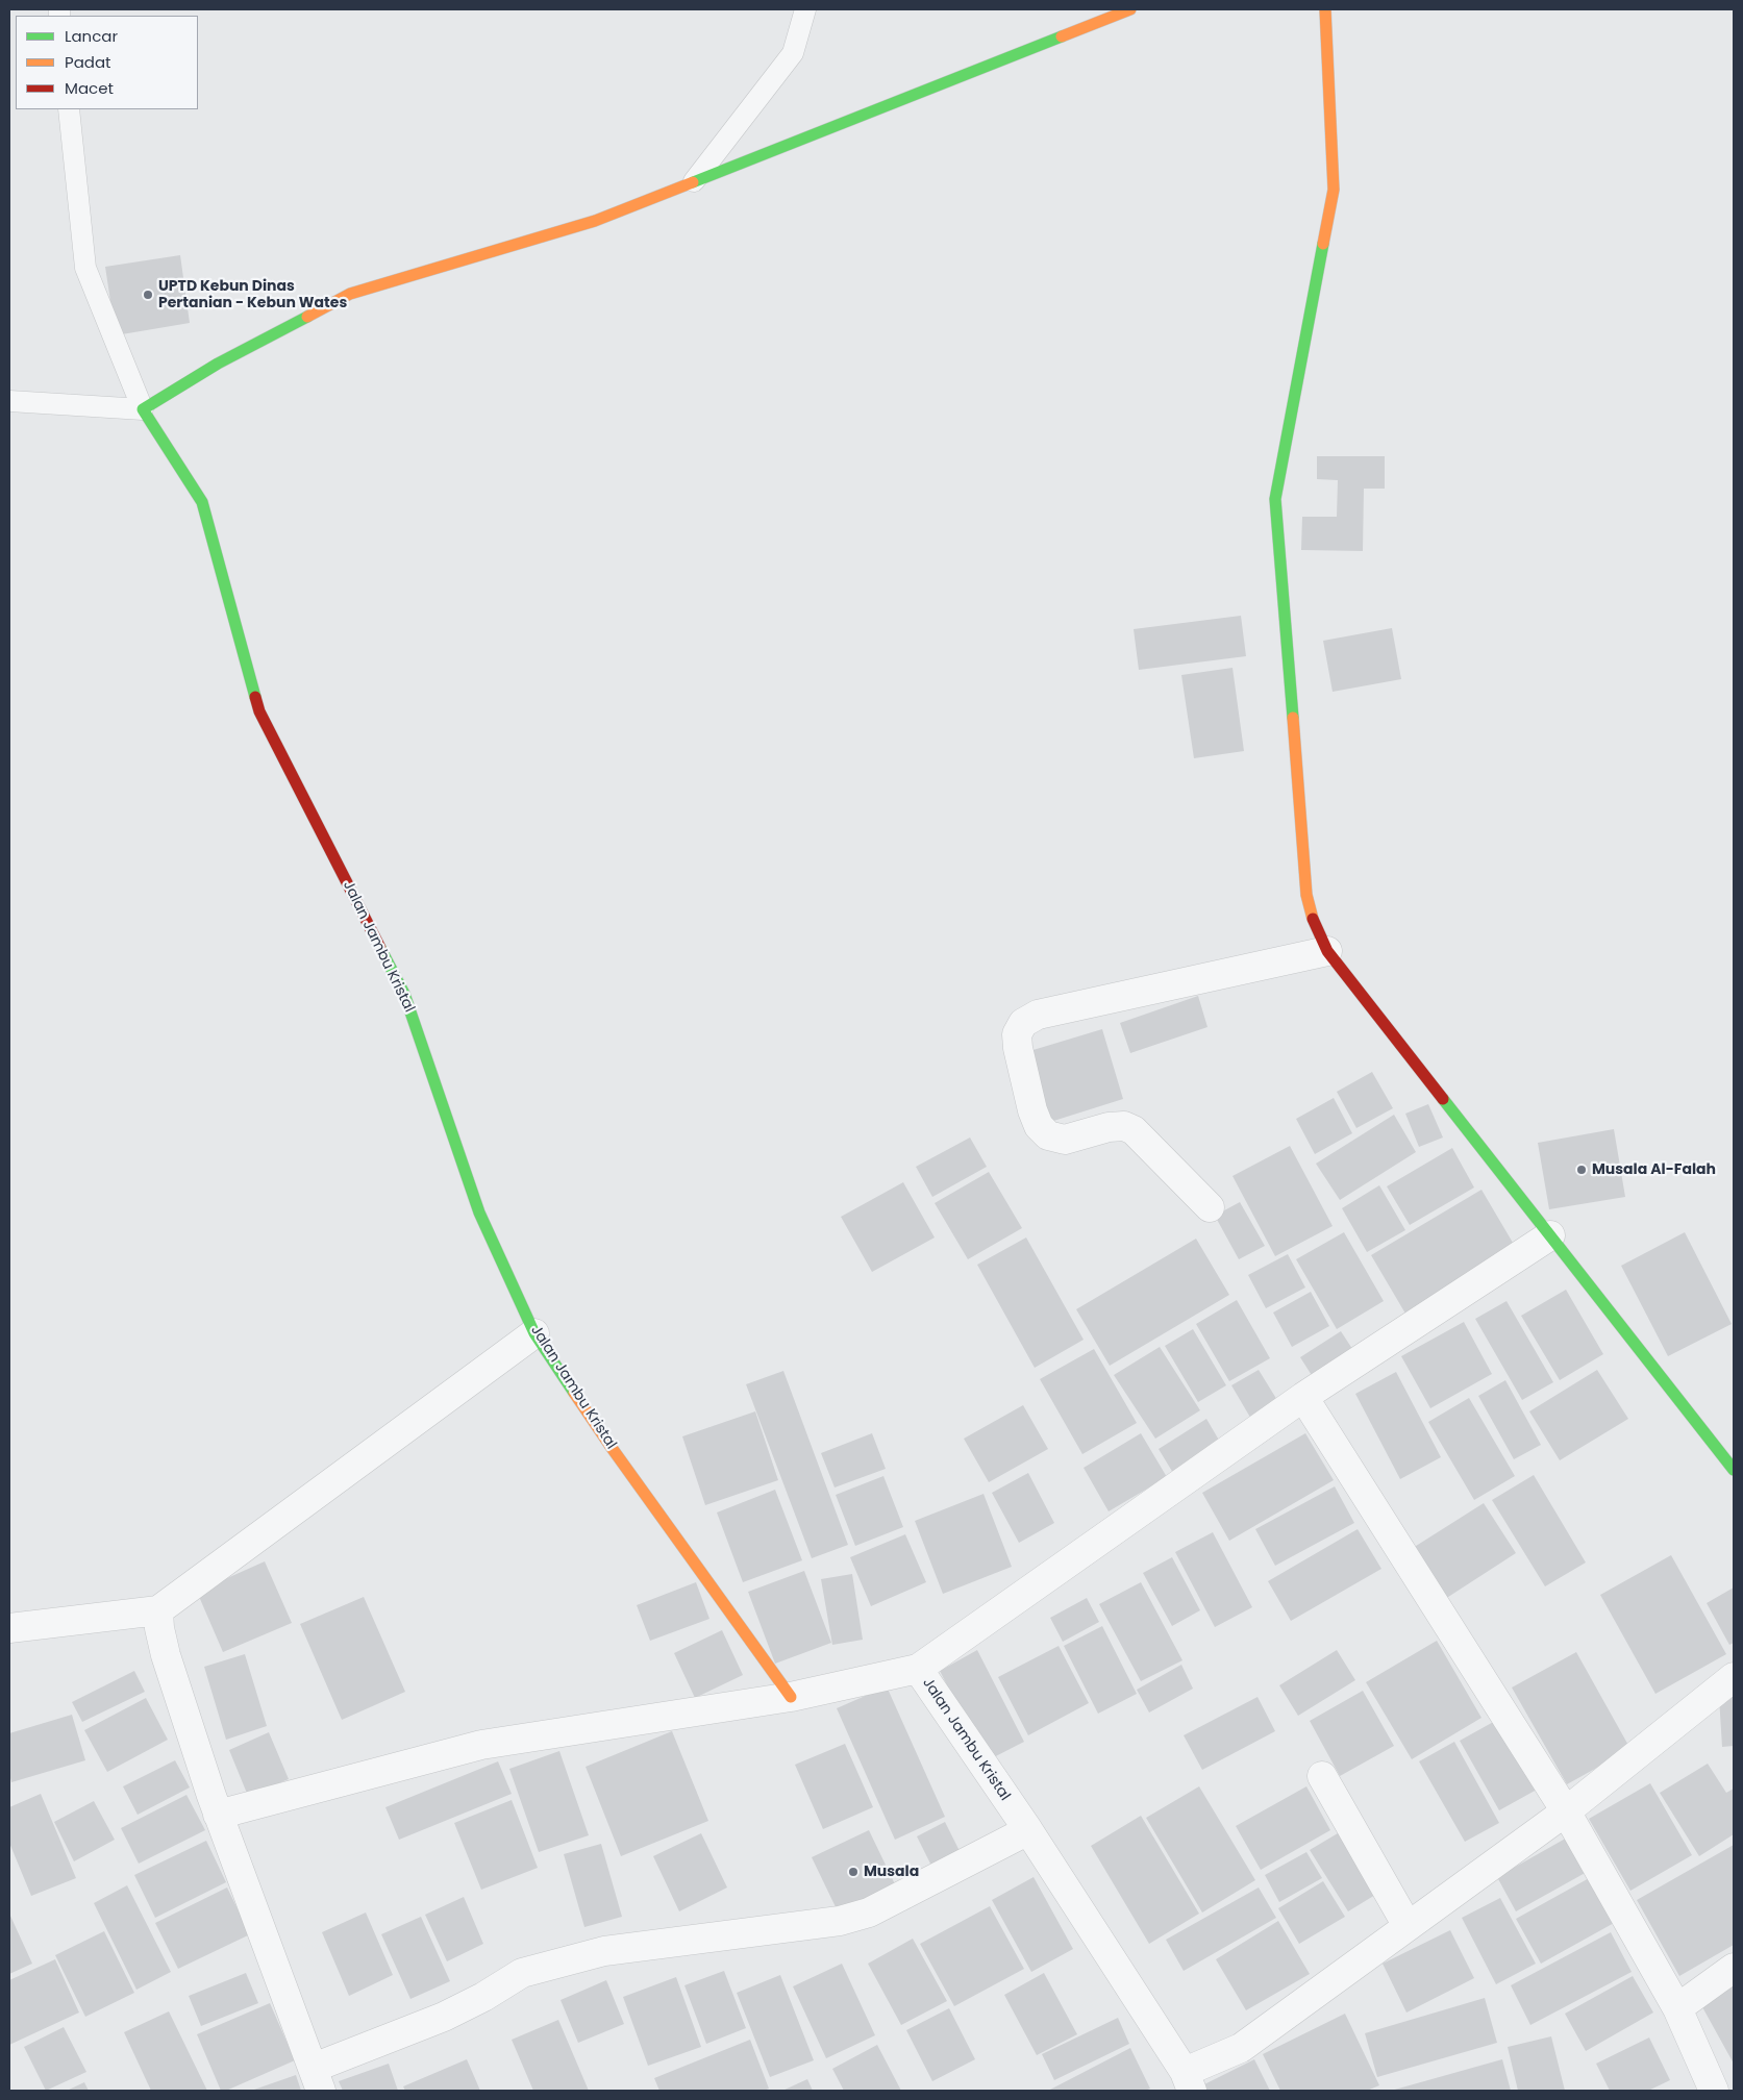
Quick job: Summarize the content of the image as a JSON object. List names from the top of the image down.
{
  "streets": {
    "street": ["Jalan Jambu Kristal"]
  },
  "places": ["UPTD Kebun Dinas Pertanian - Kebun Wates", "Musala Al-Falah", "Musala"],
  "legend": ["Lancar", "Padat", "Macet"]
}
